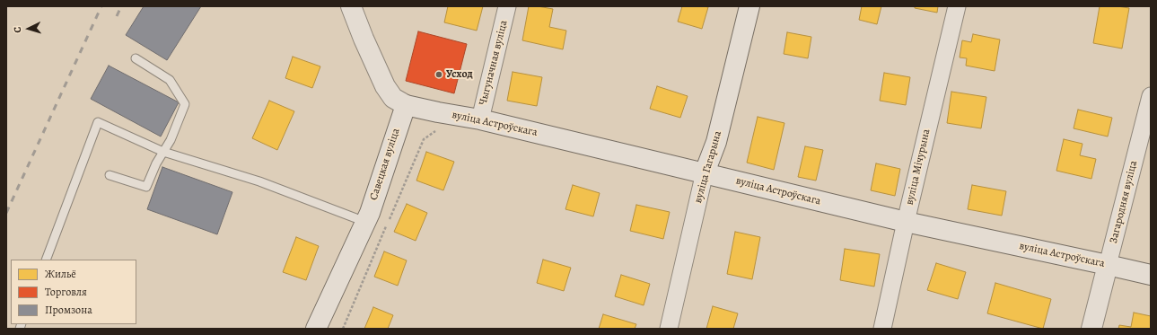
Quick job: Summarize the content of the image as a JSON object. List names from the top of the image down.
{
  "streets": {
    "main road": [
      "вуліца Астроўскага",
      "Савецкая вуліца",
      "вуліца Гагарына",
      "Загародняя вуліца"
    ],
    "street": ["Чыгуначная вуліца", "вуліца Мічурына"]
  },
  "crossings": [
    ["Чыгуначная вуліца", "вуліца Астроўскага"],
    ["вуліца Астроўскага", "Савецкая вуліца"],
    ["вуліца Астроўскага", "вуліца Гагарына"],
    ["вуліца Астроўскага", "вуліца Мічурына"],
    ["вуліца Астроўскага", "Загародняя вуліца"]
  ],
  "places": ["Усход"],
  "legend": ["Жильё", "Торговля", "Промзона"],
  "north": "left"
}
